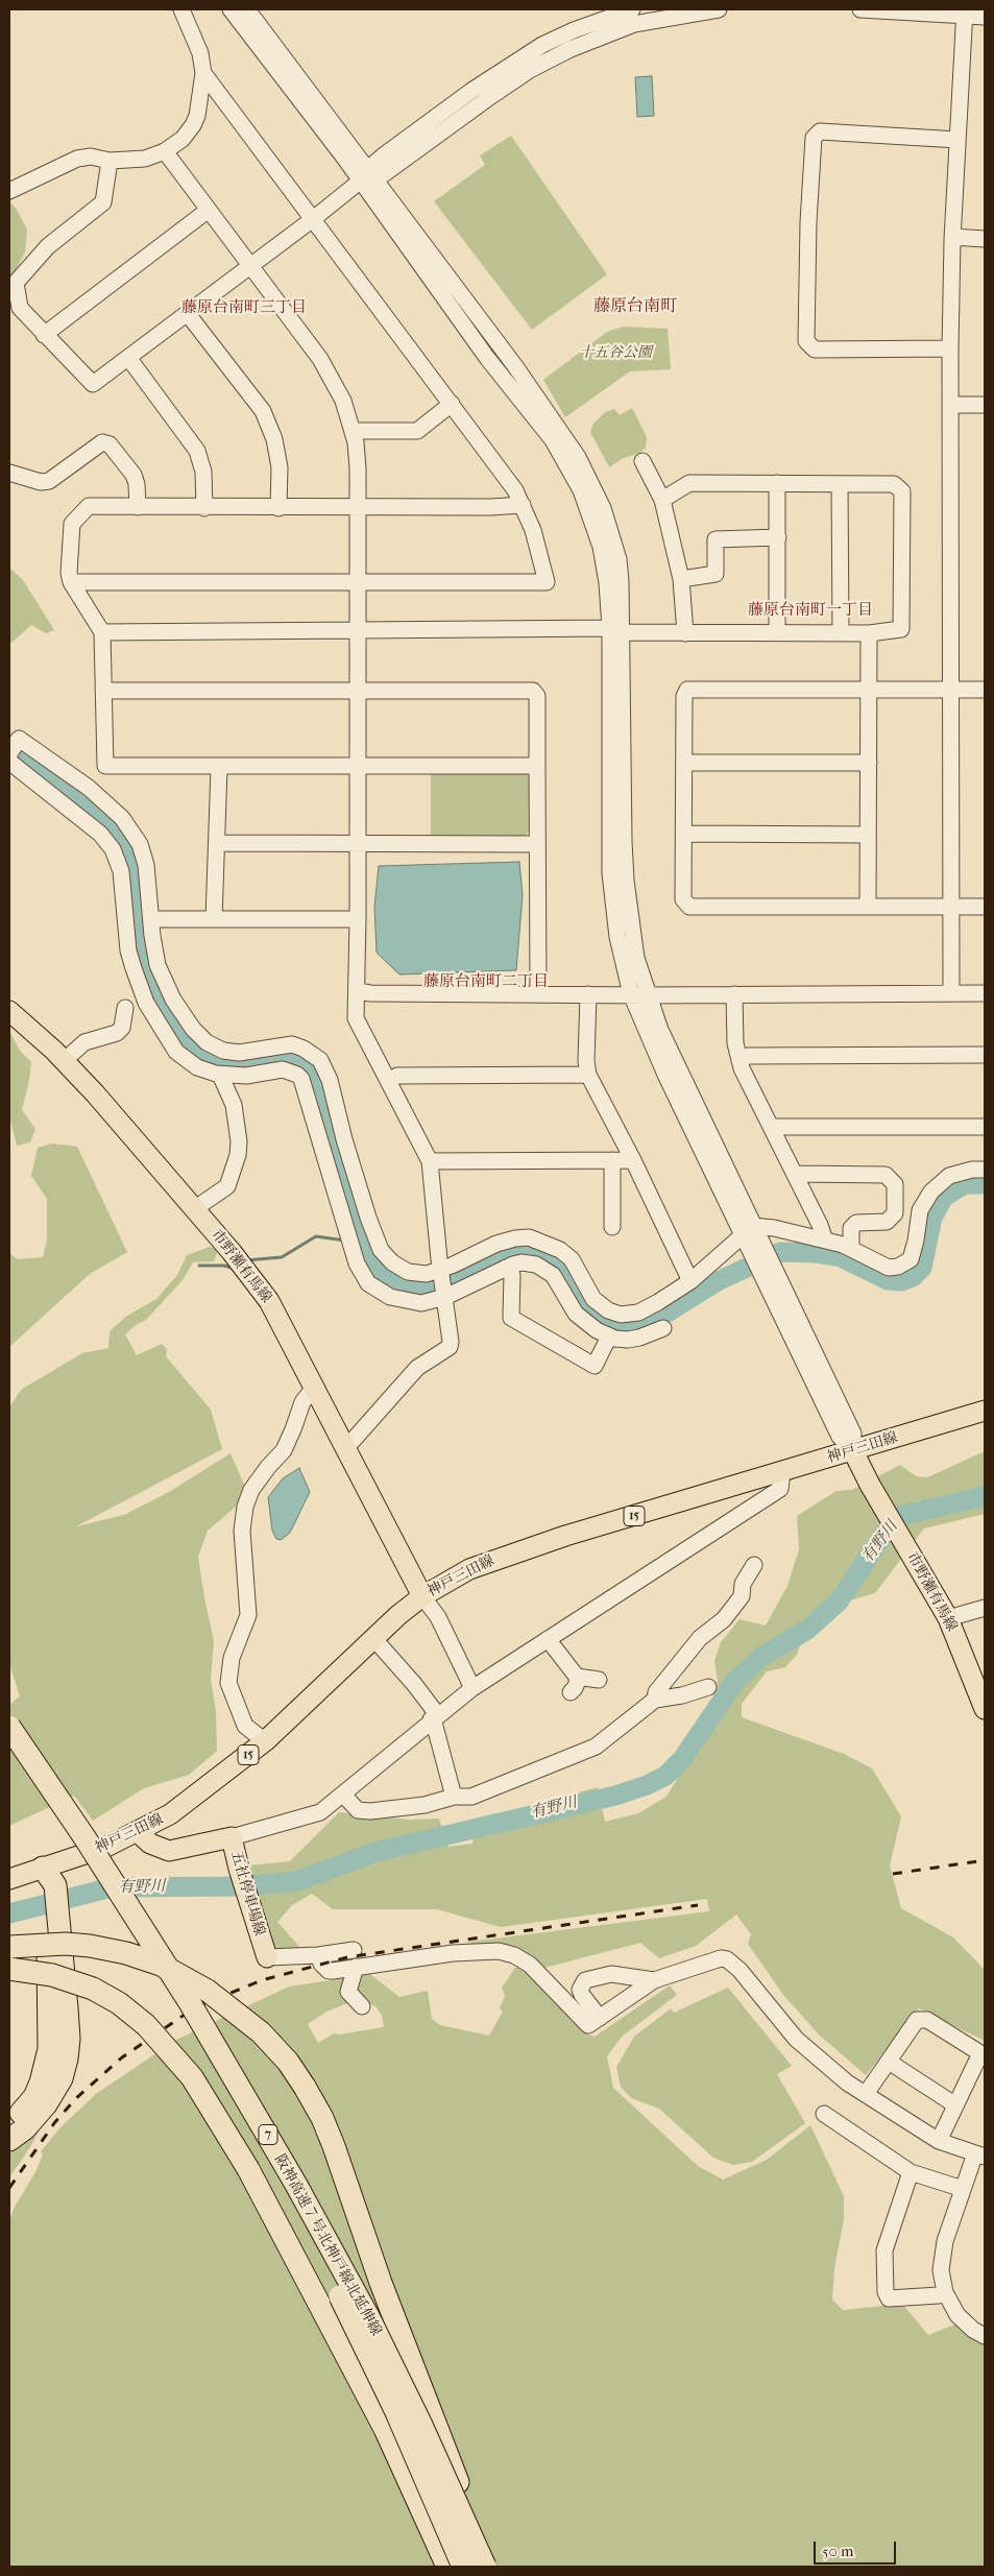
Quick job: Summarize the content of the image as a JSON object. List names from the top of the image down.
{
  "streets": {
    "highway": ["7", "阪神高速７号北神戸線北延伸線"],
    "main road": [
      "市野瀬有馬線",
      "神戸三田線",
      "15",
      "五社停車場線"
    ]
  },
  "crossings": [
    ["市野瀬有馬線", "神戸三田線"],
    ["神戸三田線", "五社停車場線"]
  ],
  "districts": [
    "藤原台南町",
    "藤原台南町三丁目",
    "藤原台南町一丁目",
    "藤原台南町二丁目"
  ],
  "water": ["有野川"],
  "parks": ["十五谷公園"],
  "scale_bar": "50 m"
}
